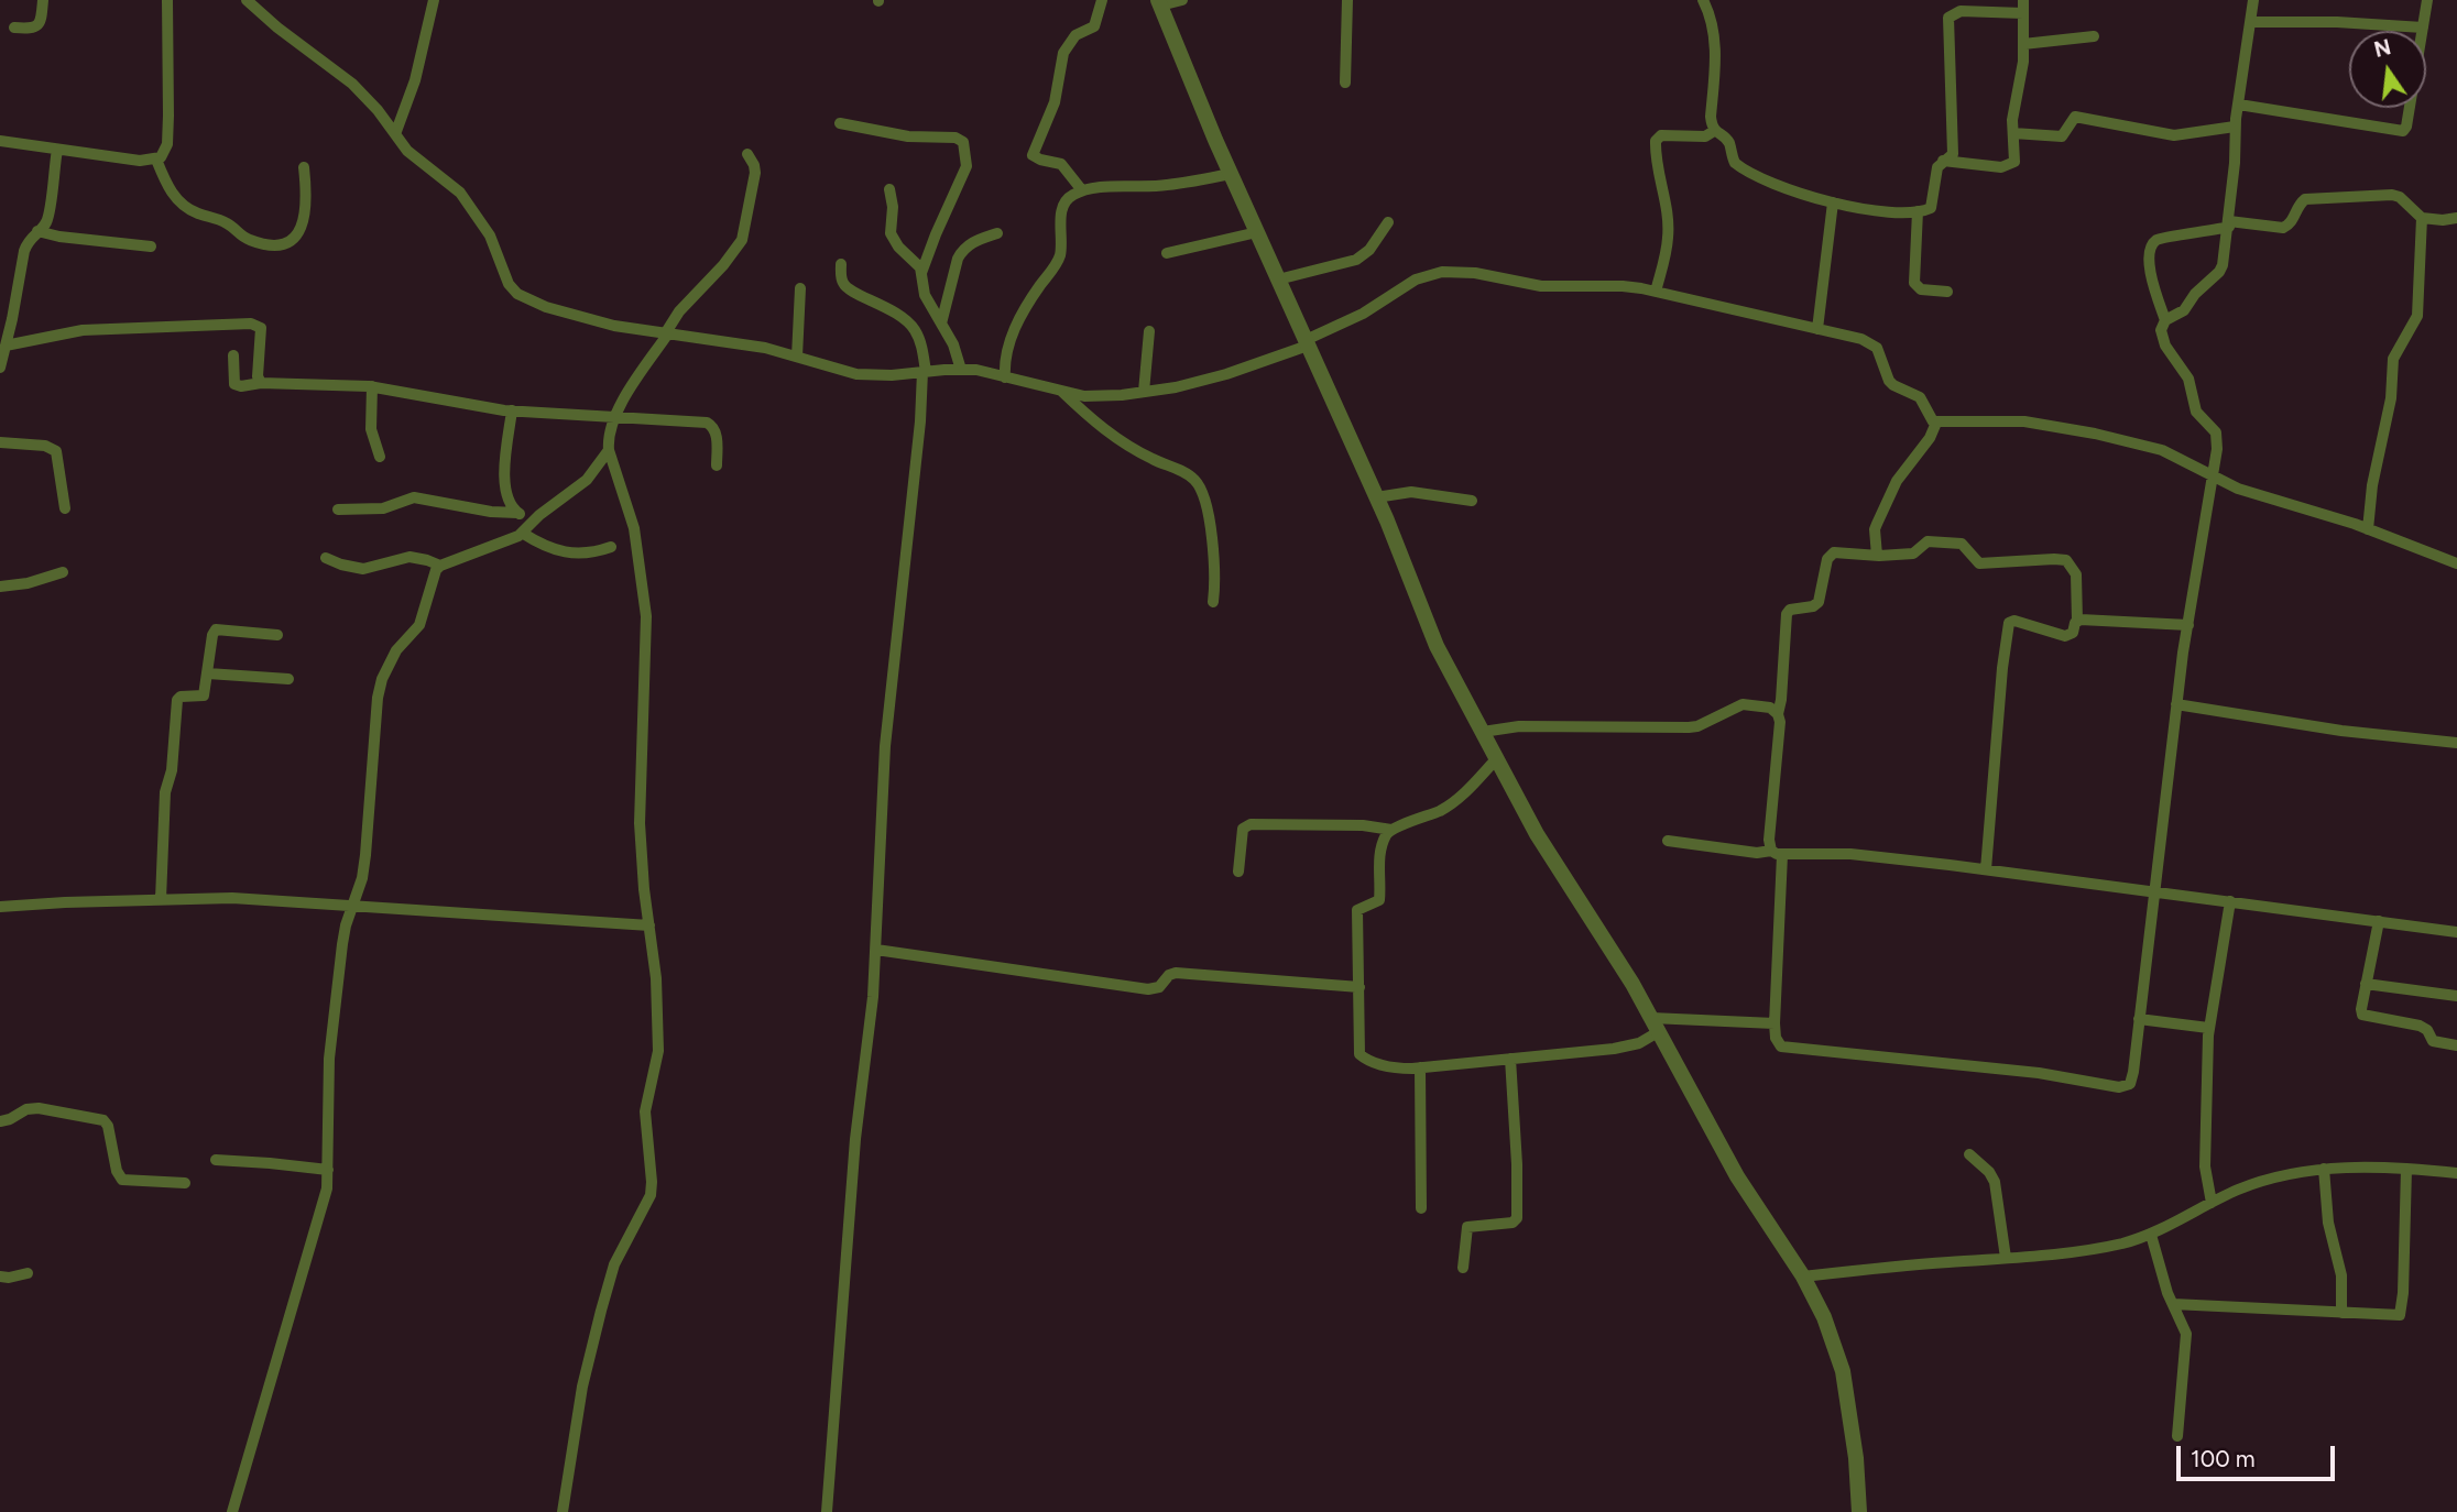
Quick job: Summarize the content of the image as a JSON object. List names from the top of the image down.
{
  "scale_bar": "100 m",
  "north": "top"
}
